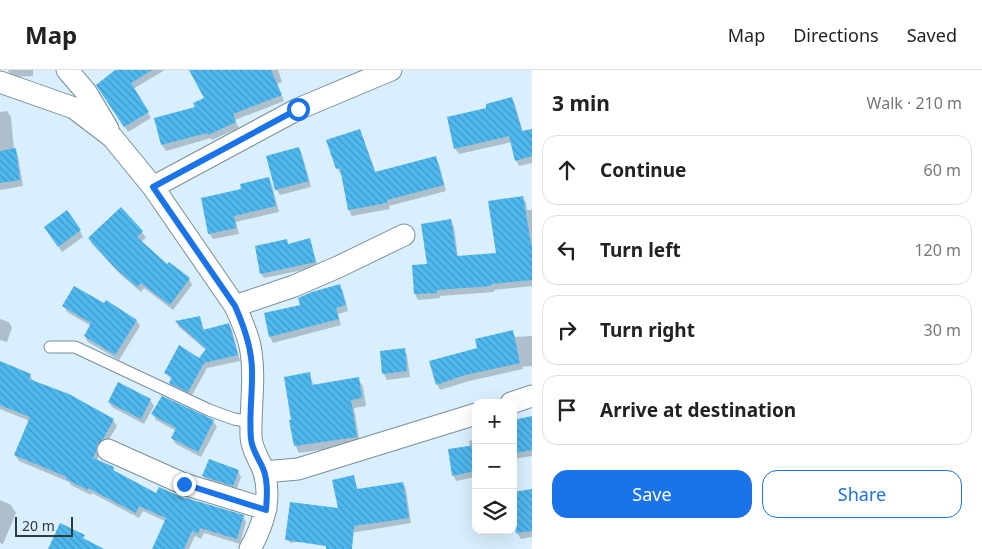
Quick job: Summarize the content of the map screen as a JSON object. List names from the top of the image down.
{
  "scale_bar": "20 m",
  "page": {
    "header": "Map",
    "nav": ["Map", "Directions", "Saved"],
    "heading": ["3 min", "Walk · 210 m"],
    "list": [
      ["Continue", "60 m"],
      ["Turn left", "120 m"],
      ["Turn right", "30 m"],
      "Arrive at destination"
    ],
    "map_buttons": ["+", "−"],
    "buttons": ["Save", "Share"],
    "scale": "20 m"
  }
}
